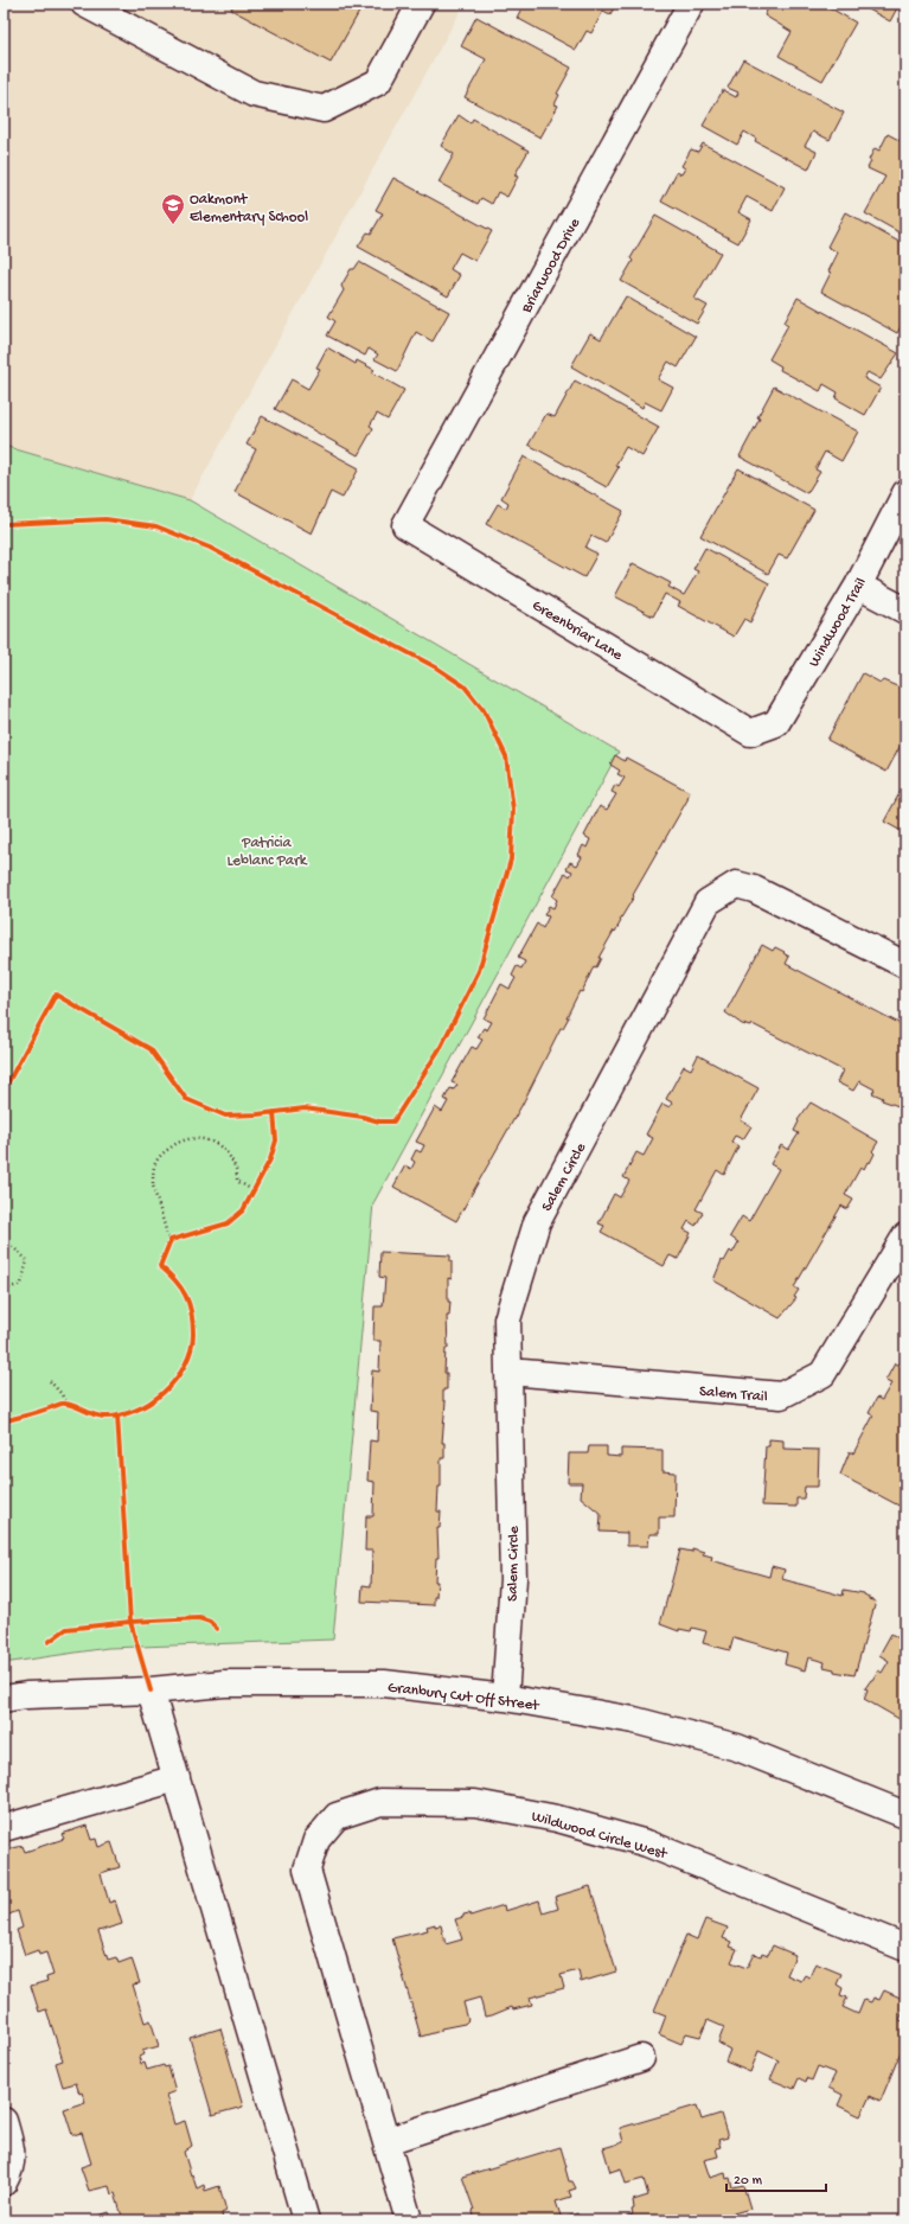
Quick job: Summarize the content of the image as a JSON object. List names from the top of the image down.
{
  "streets": {
    "street": [
      "Briarwood Drive",
      "Windwood Trail",
      "Greenbriar Lane",
      "Salem Circle",
      "Salem Trail",
      "Granbury Cut Off Street",
      "Wildwood Circle West"
    ]
  },
  "crossings": [
    ["Briarwood Drive", "Greenbriar Lane"],
    ["Windwood Trail", "Greenbriar Lane"],
    ["Salem Circle", "Salem Trail"],
    ["Salem Circle", "Granbury Cut Off Street"]
  ],
  "parks": ["Patricia Leblanc Park"],
  "places": {
    "school or university": ["Oakmont Elementary School"]
  },
  "scale_bar": "20 m"
}
